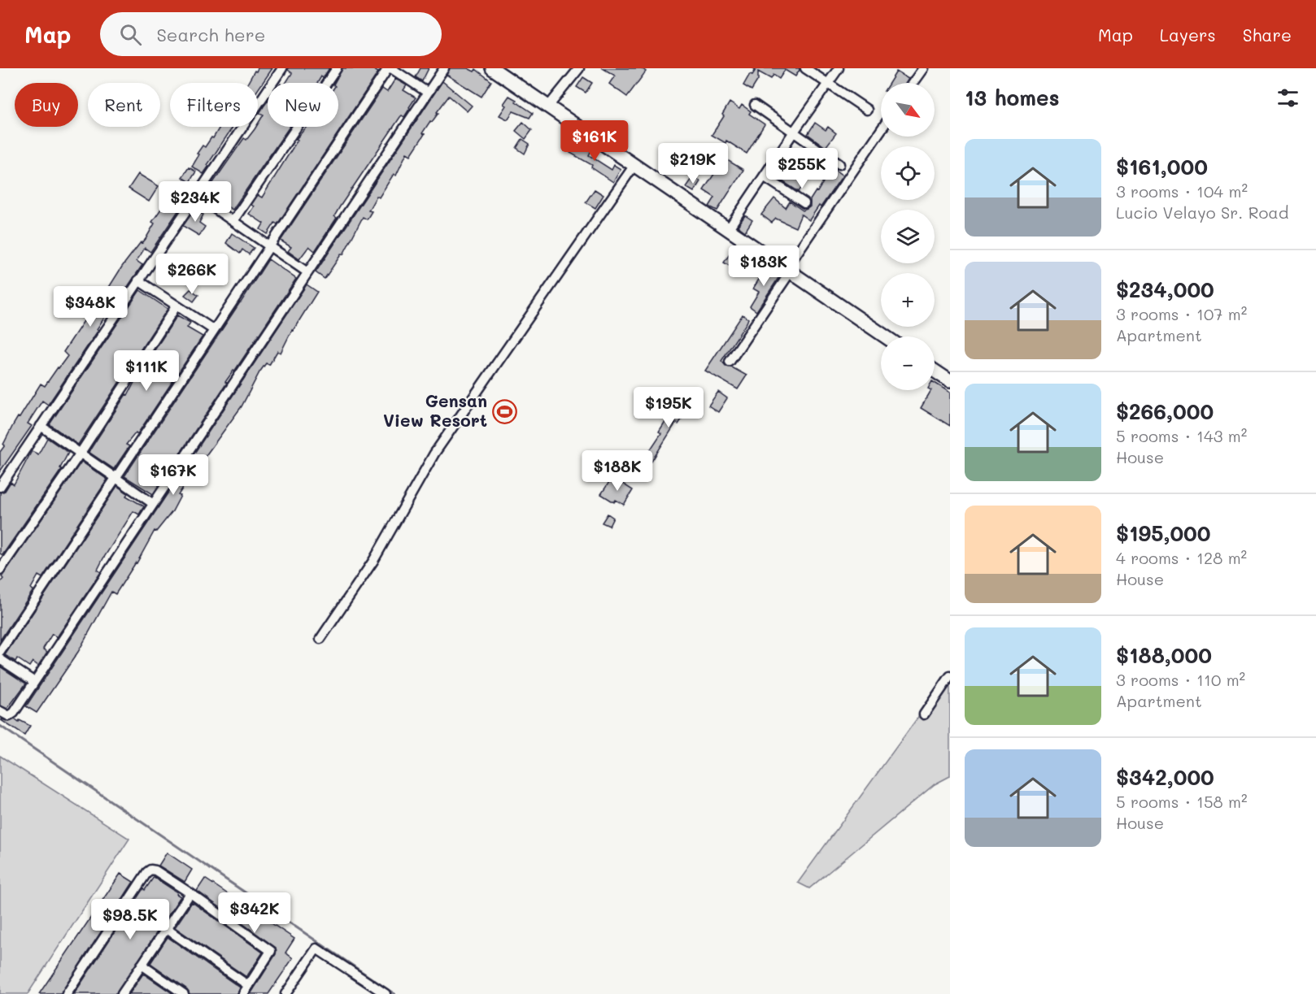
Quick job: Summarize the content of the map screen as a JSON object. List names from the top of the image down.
{
  "places": {
    "sports": ["Gensan View Resort"]
  },
  "north": "bottom right",
  "page": {
    "header": "Map",
    "search": "Search here",
    "nav": ["Map", "Layers", "Share"],
    "heading": "13 homes",
    "map_buttons": ["+", "−"],
    "chip": [
      "Buy",
      "Rent",
      "Filters",
      "New"
    ],
    "price": [
      "$161K",
      "$219K",
      "$255K",
      "$234K",
      "$183K",
      "$266K",
      "$348K",
      "$111K",
      "$195K",
      "$188K",
      "$167K",
      "$342K",
      "$98.5K"
    ],
    "list": [
      {
        "name": "$161,000",
        "note": "3 rooms · 104 m² · Lucio Velayo Sr. Road"
      },
      {
        "name": "$234,000",
        "note": "3 rooms · 107 m² · Apartment"
      },
      {
        "name": "$266,000",
        "note": "5 rooms · 143 m² · House"
      },
      {
        "name": "$195,000",
        "note": "4 rooms · 128 m² · House"
      },
      {
        "name": "$188,000",
        "note": "3 rooms · 110 m² · Apartment"
      },
      {
        "name": "$342,000",
        "note": "5 rooms · 158 m² · House"
      }
    ]
  }
}
